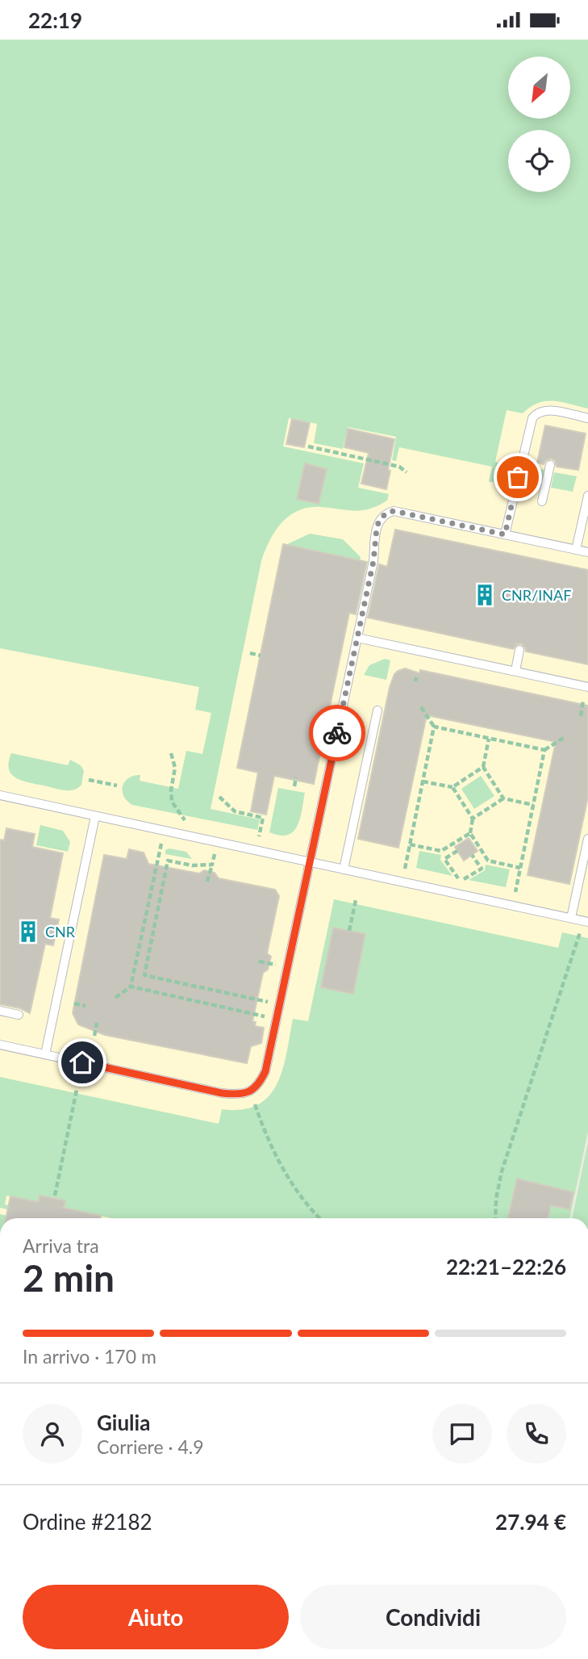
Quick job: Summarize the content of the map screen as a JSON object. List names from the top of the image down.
{
  "places": {
    "building": ["CNR/INAF", "CNR"]
  },
  "north": "bottom left",
  "page": {
    "status": "22:19",
    "heading": ["2 min", "Arriva tra", "22:21–22:26"],
    "panel": [
      "Giulia",
      "Corriere · 4.9",
      "Ordine #2182",
      "27.94 €"
    ],
    "bar": "In arrivo · 170 m",
    "buttons": ["Aiuto", "Condividi"]
  }
}
